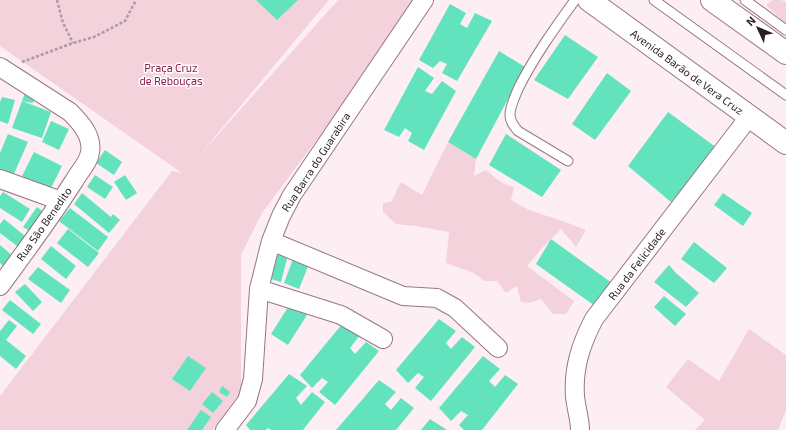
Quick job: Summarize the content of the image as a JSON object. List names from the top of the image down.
{
  "streets": {
    "highway": ["Avenida Barão de Vera Cruz"],
    "street": ["Rua Barra do Guarabira", "Rua São Benedito", "Rua da Felicidade"]
  },
  "crossings": [
    ["Avenida Barão de Vera Cruz", "Rua da Felicidade"]
  ],
  "parks": ["Praça Cruz de Rebouças"],
  "north": "top left"
}
